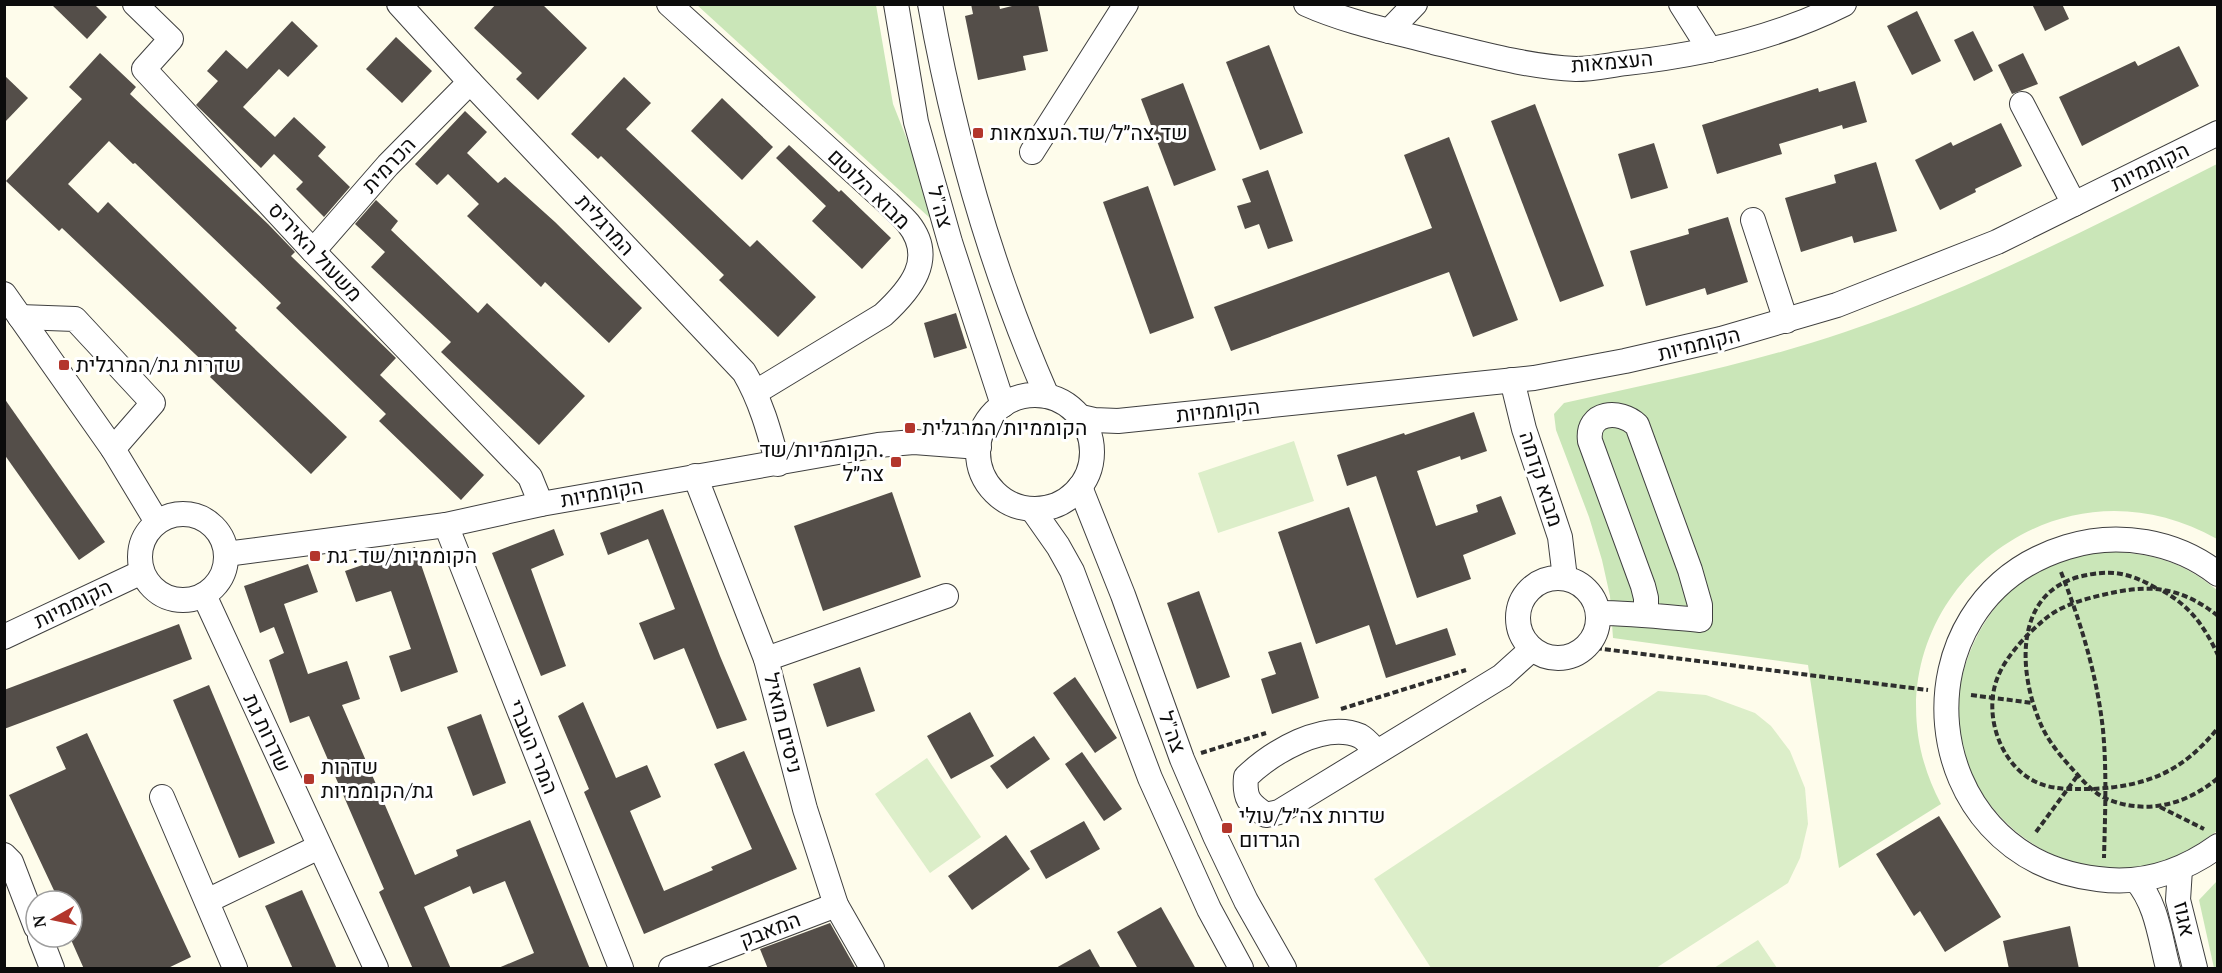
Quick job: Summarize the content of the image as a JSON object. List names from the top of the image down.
{
  "streets": {
    "street": [
      "העצמאות",
      "הכרמית",
      "הקוממיות",
      "מבוא הלוטם",
      "צה\"ל",
      "המרגלית",
      "משעול האיריס",
      "מבוא קדמה",
      "ניסים מואיל",
      "שדרות גת",
      "המרי העברי",
      "אגוז",
      "המאבק"
    ]
  },
  "crossings": [
    ["הכרמית", "המרגלית"],
    ["הכרמית", "משעול האיריס"],
    ["הקוממיות", "צה\"ל"],
    ["הקוממיות", "המרגלית"],
    ["הקוממיות", "משעול האיריס"],
    ["הקוממיות", "מבוא קדמה"],
    ["הקוממיות", "ניסים מואיל"],
    ["הקוממיות", "שדרות גת"],
    ["הקוממיות", "המרי העברי"],
    ["מבוא הלוטם", "המרגלית"],
    ["ניסים מואיל", "המאבק"]
  ],
  "places": {
    "transit": [
      "שד.צה״ל/שד.העצמאות",
      "שדרות גת/המרגלית",
      "הקוממיות/המרגלית",
      "הקוממיות/שד. צה״ל",
      "הקוממיות/שד. גת",
      "שדרות גת/הקוממיות",
      "שדרות צה״ל/עולי הגרדום"
    ]
  },
  "north": "left"
}
